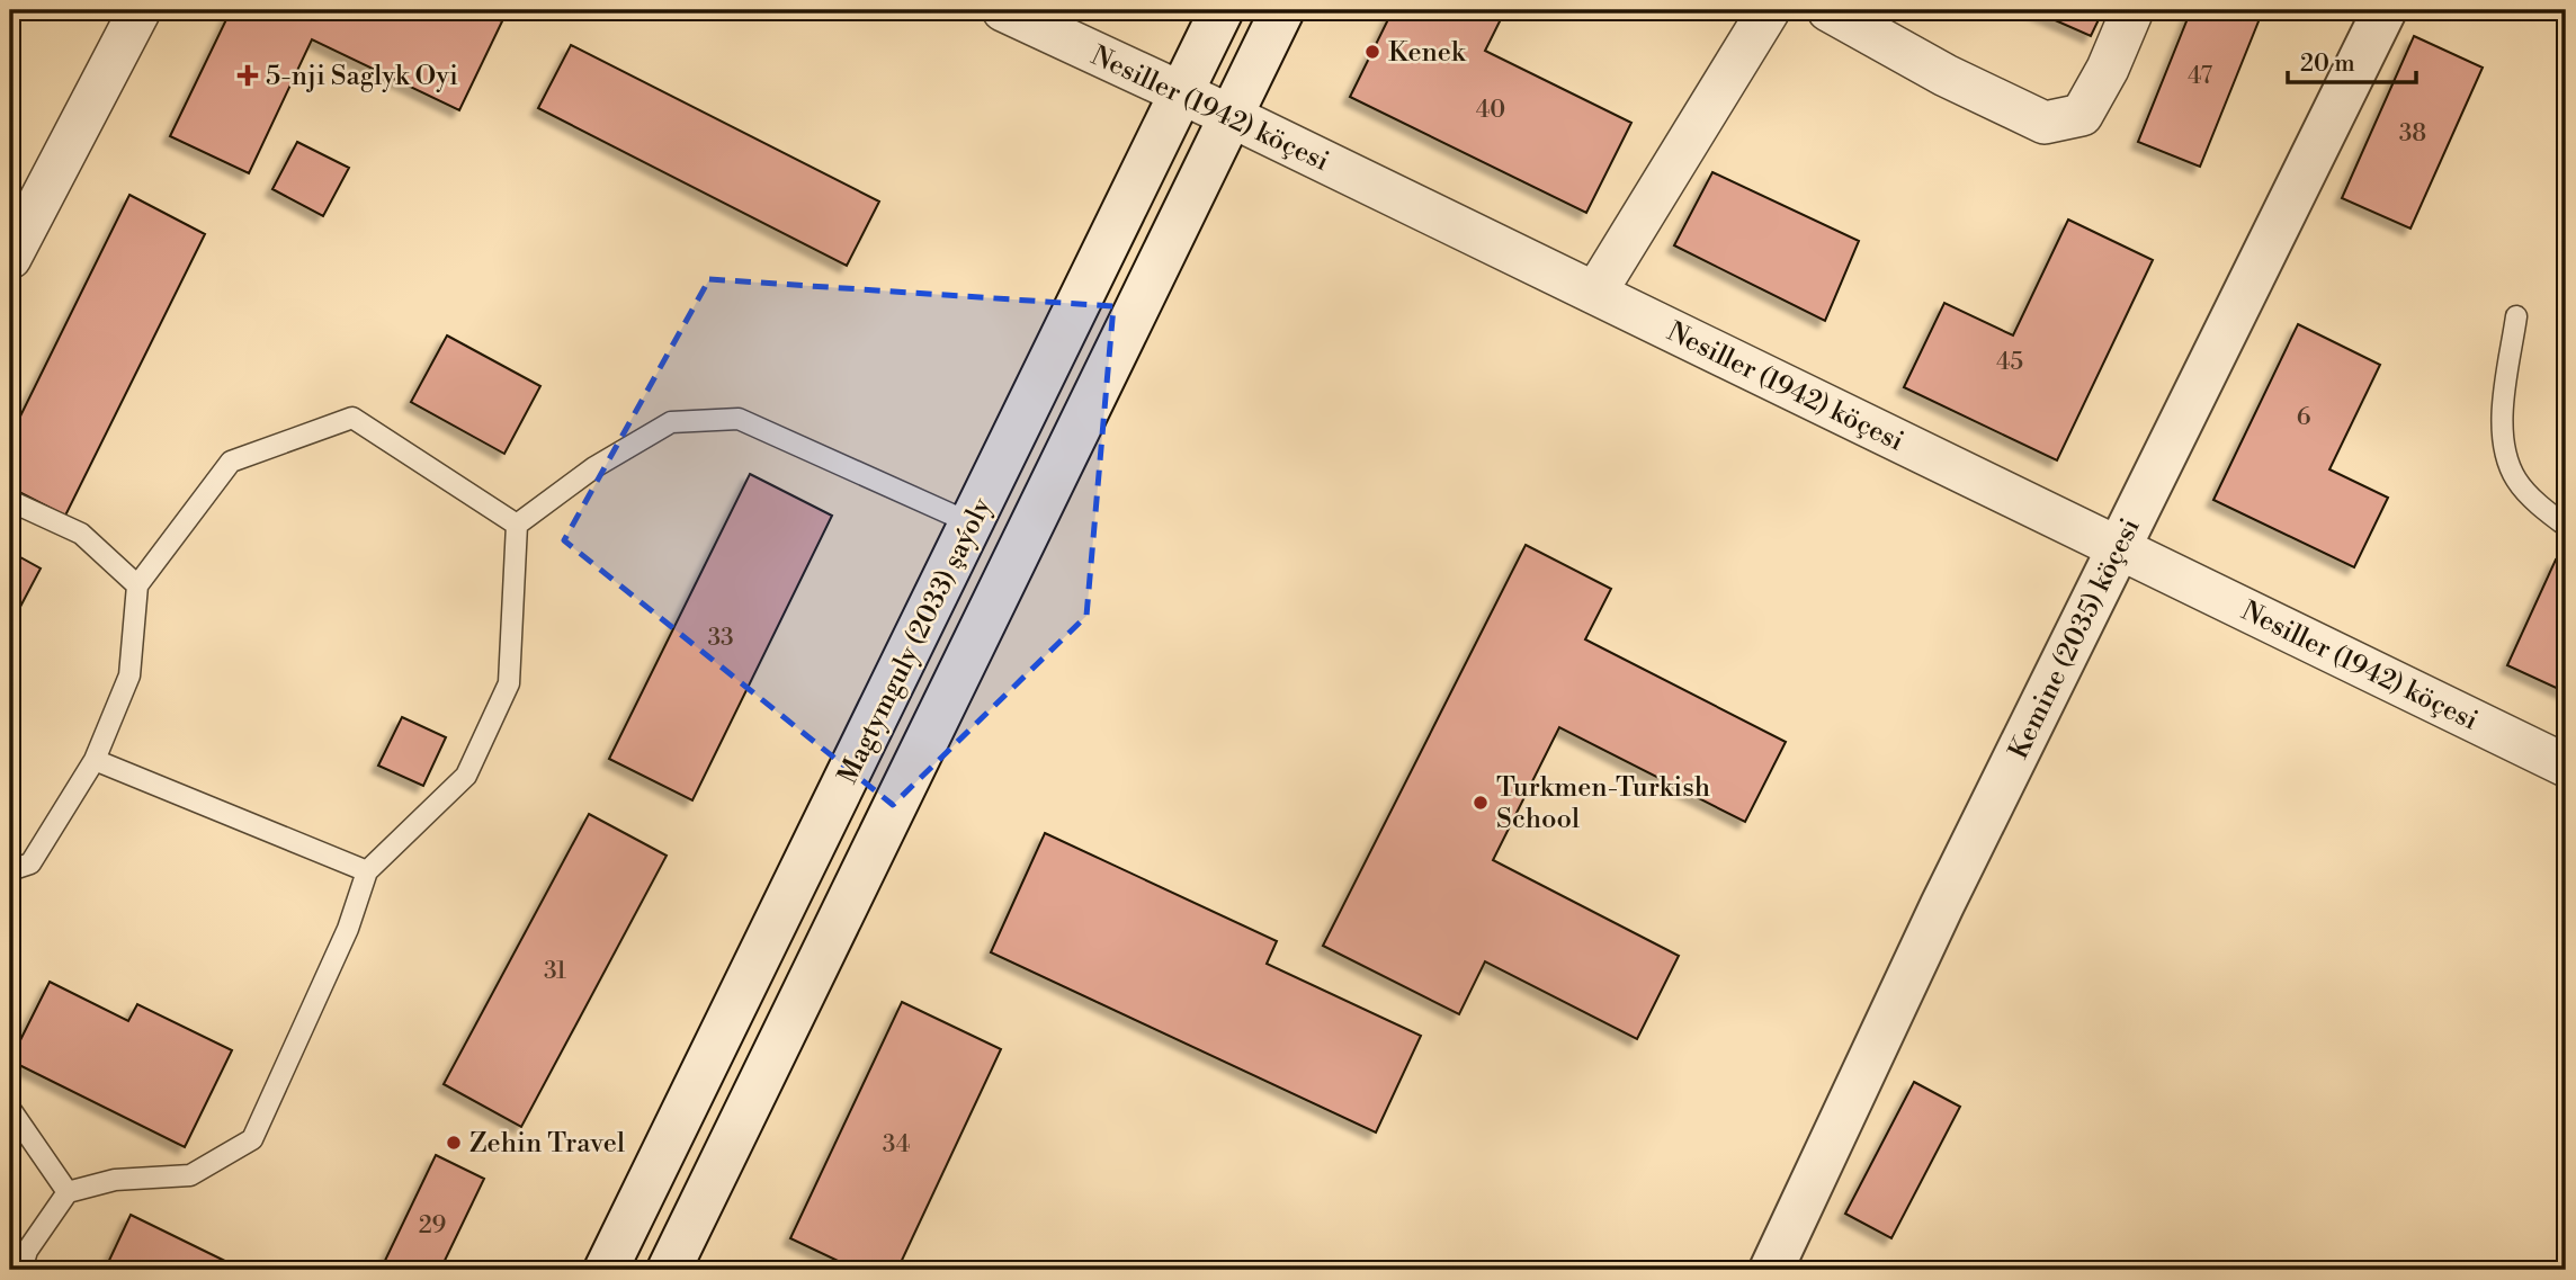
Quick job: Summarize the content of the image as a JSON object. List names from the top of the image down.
{
  "streets": {
    "main road": ["Kemine (2035) köçesi", "Magtymguly (2033) şaýoly"],
    "street": ["Nesiller (1942) köçesi"]
  },
  "crossings": [
    ["Nesiller (1942) köçesi", "Kemine (2035) köçesi"],
    ["Nesiller (1942) köçesi", "Magtymguly (2033) şaýoly"]
  ],
  "places": {
    "other": ["Kenek", "Turkmen-Turkish School", "Zehin Travel"],
    "health": ["5-nji Saglyk Oyi"]
  },
  "house_numbers": [
    "47",
    "40",
    "38",
    "45",
    "6",
    "33",
    "31",
    "34",
    "29"
  ],
  "scale_bar": "20 m"
}
